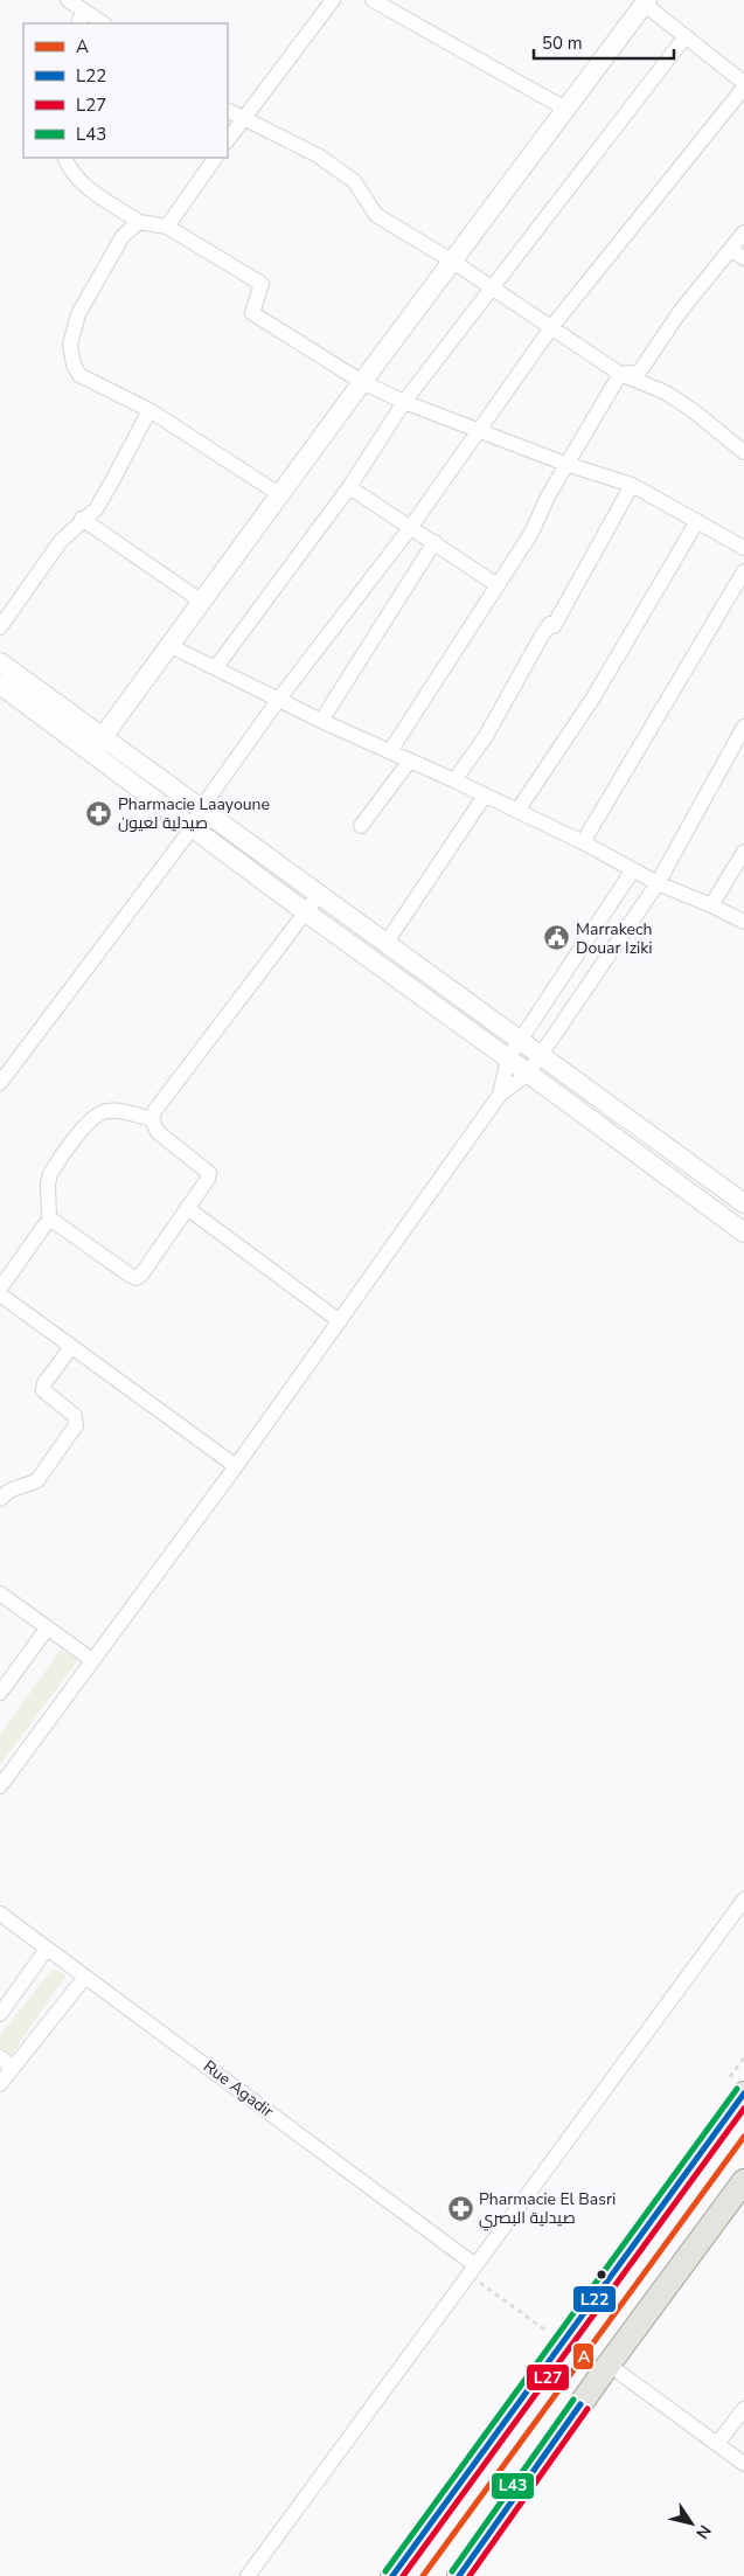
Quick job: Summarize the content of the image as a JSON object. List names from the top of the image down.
{
  "streets": {
    "street": ["Rue Agadir"]
  },
  "places": {
    "pharmacy": ["Pharmacie Laayoune صيدلية لعيون", "Pharmacie El Basri صيدلية البصري"],
    "public building": ["Marrakech Douar Iziki"]
  },
  "lines": [
    "transit line L43",
    "transit line L22",
    "transit line L27",
    "transit line A"
  ],
  "legend": [
    "A",
    "L22",
    "L27",
    "L43"
  ],
  "scale_bar": "50 m",
  "north": "bottom right"
}
